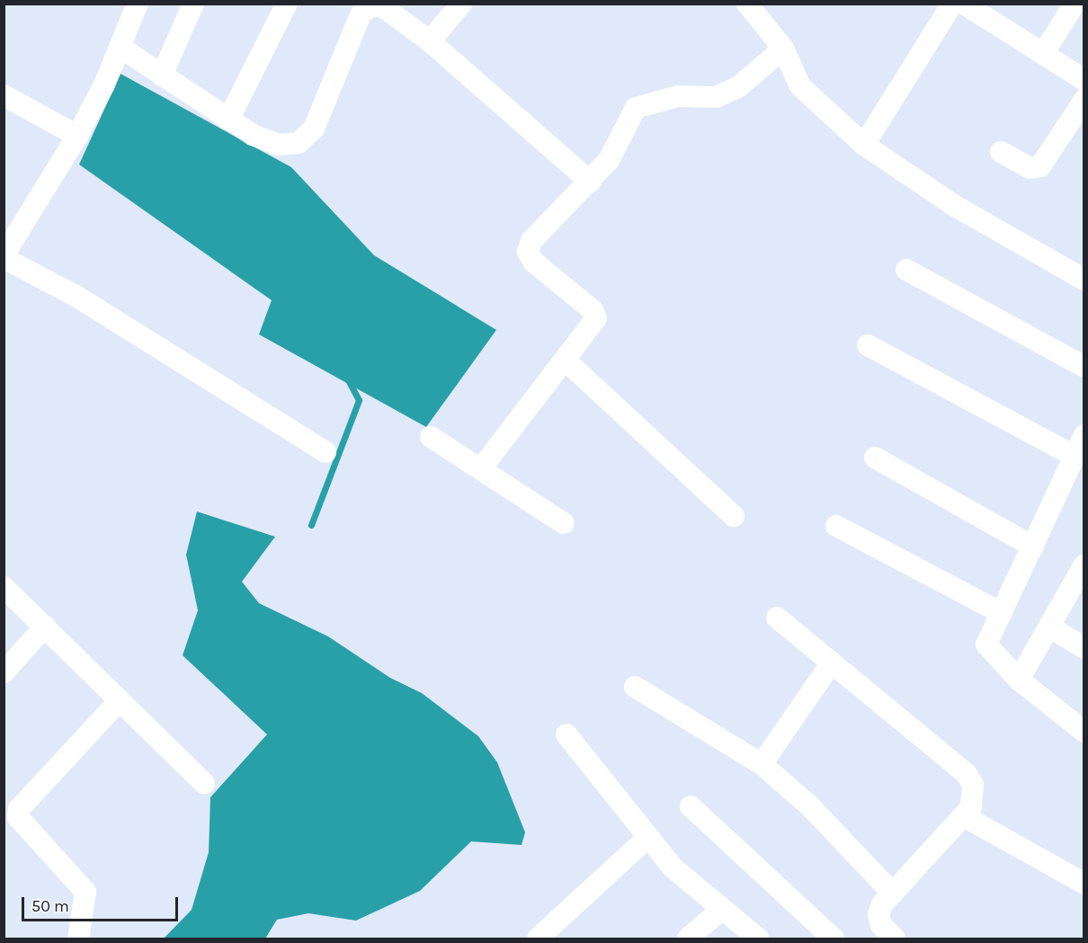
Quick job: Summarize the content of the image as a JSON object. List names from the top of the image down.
{
  "scale_bar": "50 m"
}
